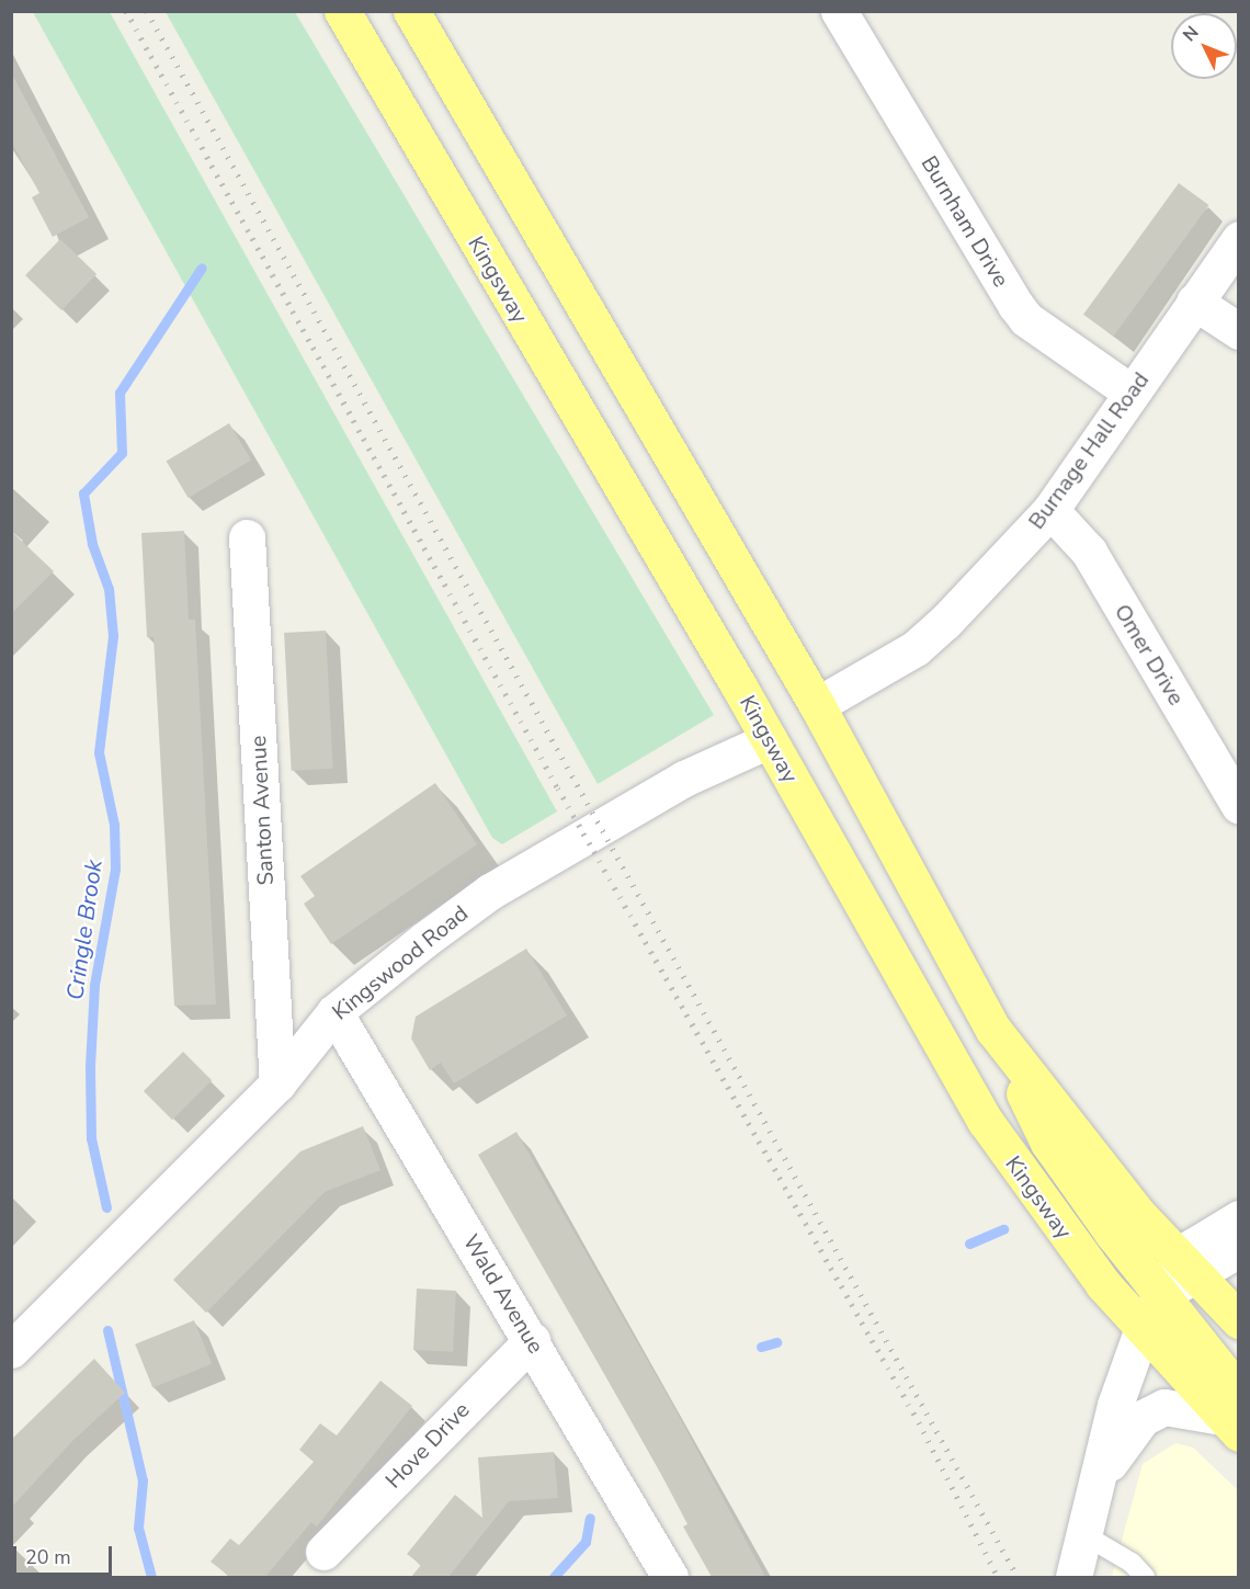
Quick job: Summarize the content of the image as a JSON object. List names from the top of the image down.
{
  "streets": {
    "highway": ["Kingsway"],
    "street": [
      "Burnham Drive",
      "Burnage Hall Road",
      "Omer Drive",
      "Santon Avenue",
      "Kingswood Road",
      "Wald Avenue",
      "Hove Drive"
    ]
  },
  "crossings": [
    ["Burnham Drive", "Burnage Hall Road"],
    ["Kingsway", "Burnage Hall Road"],
    ["Kingsway", "Kingswood Road"],
    ["Burnage Hall Road", "Omer Drive"],
    ["Santon Avenue", "Kingswood Road"],
    ["Kingswood Road", "Wald Avenue"],
    ["Wald Avenue", "Hove Drive"]
  ],
  "water": ["Cringle Brook"],
  "scale_bar": "20 m",
  "north": "top left"
}
